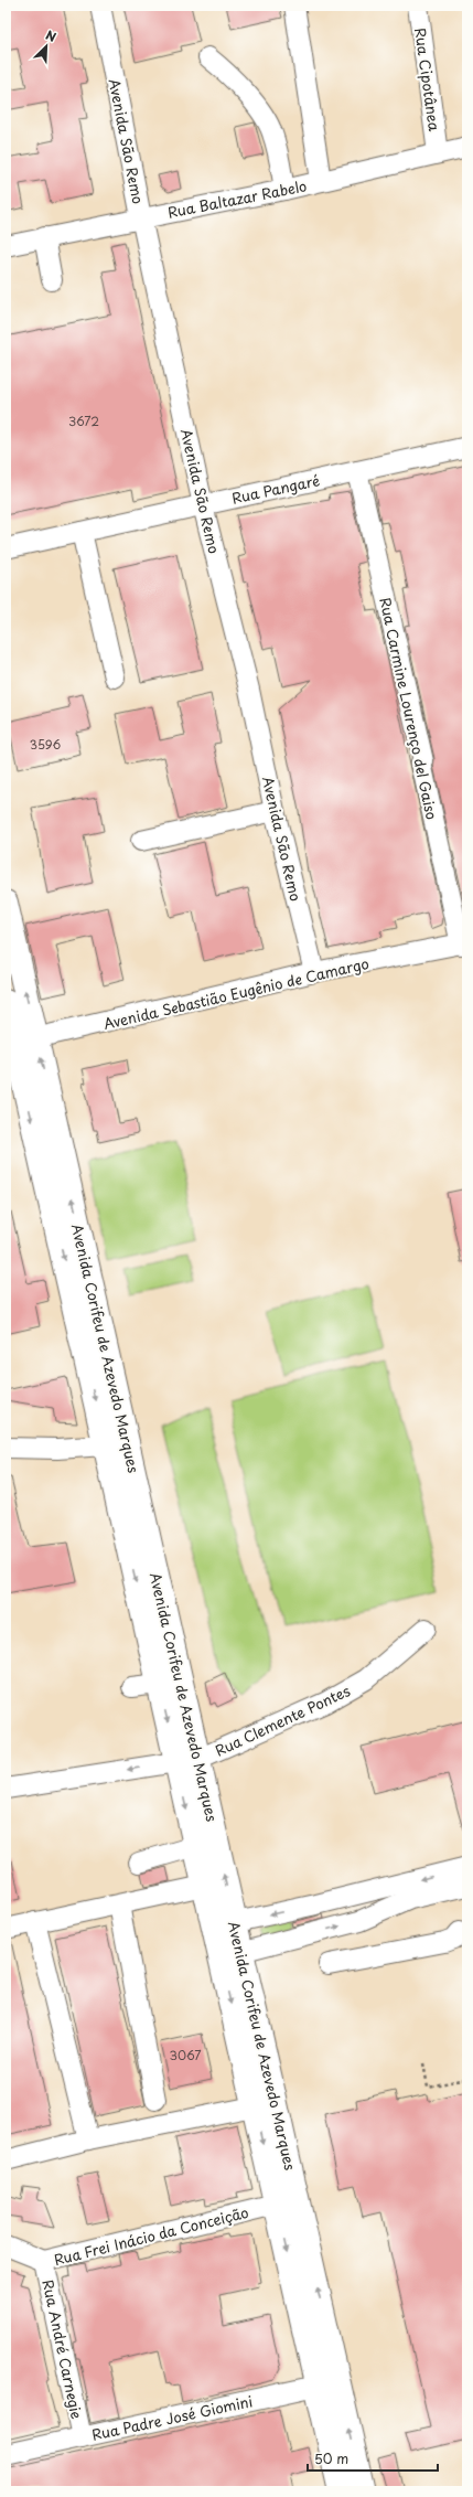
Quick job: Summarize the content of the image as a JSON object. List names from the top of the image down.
{
  "streets": {
    "main road": ["Avenida Corifeu de Azevedo Marques"],
    "street": [
      "Rua Cipotânea",
      "Avenida São Remo",
      "Rua Baltazar Rabelo",
      "Rua Pangaré",
      "Rua Carmine Lourenço del Gaiso",
      "Avenida Sebastião Eugênio de Camargo",
      "Rua Clemente Pontes",
      "Rua Frei Inácio da Conceição",
      "Rua André Carnegie",
      "Rua Padre José Giomini"
    ]
  },
  "crossings": [
    ["Rua Cipotânea", "Rua Baltazar Rabelo"],
    ["Avenida São Remo", "Rua Baltazar Rabelo"],
    ["Avenida São Remo", "Rua Pangaré"],
    ["Avenida São Remo", "Avenida Sebastião Eugênio de Camargo"],
    ["Rua Pangaré", "Rua Carmine Lourenço del Gaiso"],
    ["Rua Carmine Lourenço del Gaiso", "Avenida Sebastião Eugênio de Camargo"],
    ["Avenida Sebastião Eugênio de Camargo", "Avenida Corifeu de Azevedo Marques"],
    ["Avenida Corifeu de Azevedo Marques", "Rua Clemente Pontes"],
    ["Avenida Corifeu de Azevedo Marques", "Rua Frei Inácio da Conceição"],
    ["Avenida Corifeu de Azevedo Marques", "Rua Padre José Giomini"],
    ["Rua Frei Inácio da Conceição", "Rua André Carnegie"],
    ["Rua André Carnegie", "Rua Padre José Giomini"]
  ],
  "house_numbers": ["3672", "3596", "3067"],
  "scale_bar": "50 m",
  "north": "top right"
}
